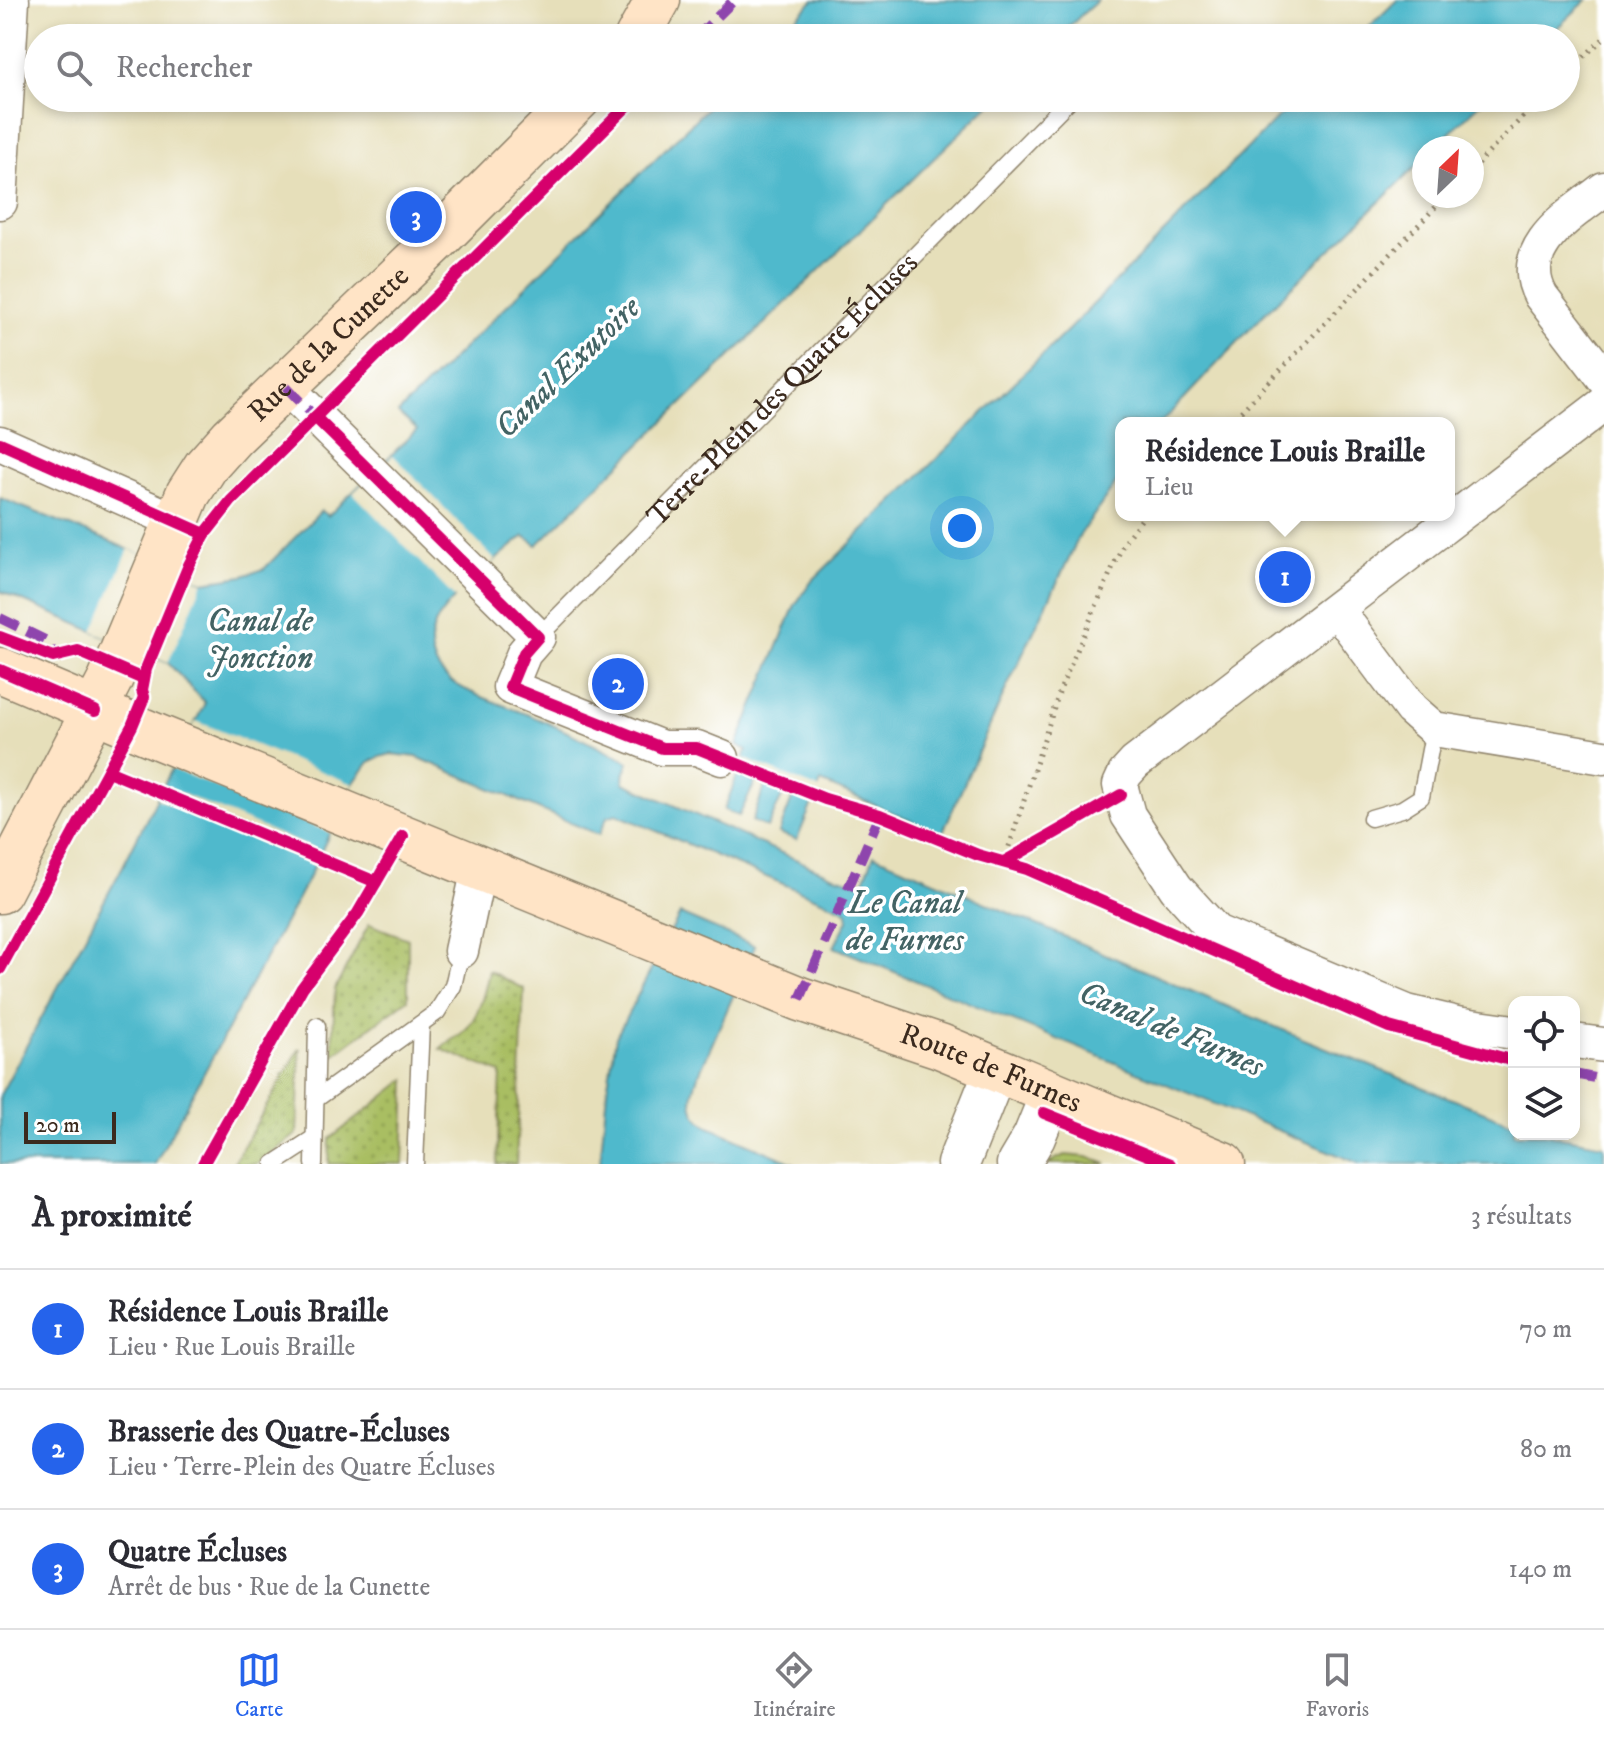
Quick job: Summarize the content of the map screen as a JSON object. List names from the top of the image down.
{
  "streets": {
    "main road": ["Rue de la Cunette", "Route de Furnes"],
    "lane": ["Terre-Plein des Quatre Écluses"]
  },
  "crossings": [
    ["Rue de la Cunette", "Route de Furnes"]
  ],
  "water": [
    "Canal Exutoire",
    "Canal de Jonction",
    "Le Canal de Furnes",
    "Canal de Furnes"
  ],
  "scale_bar": "20 m",
  "north": "top right",
  "page": {
    "search": "Rechercher",
    "pins": ["3", "1", "2"],
    "popup": ["Résidence Louis Braille", "Lieu"],
    "scale": "20 m",
    "heading": ["À proximité", "3 résultats"],
    "list": [
      {
        "mark": "1",
        "name": "Résidence Louis Braille",
        "note": "Lieu · Rue Louis Braille",
        "value": "70 m"
      },
      {
        "mark": "2",
        "name": "Brasserie des Quatre-Écluses",
        "note": "Lieu · Terre-Plein des Quatre Écluses",
        "value": "80 m"
      },
      {
        "mark": "3",
        "name": "Quatre Écluses",
        "note": "Arrêt de bus · Rue de la Cunette",
        "value": "140 m"
      }
    ],
    "nav": ["Carte", "Itinéraire", "Favoris"]
  }
}
